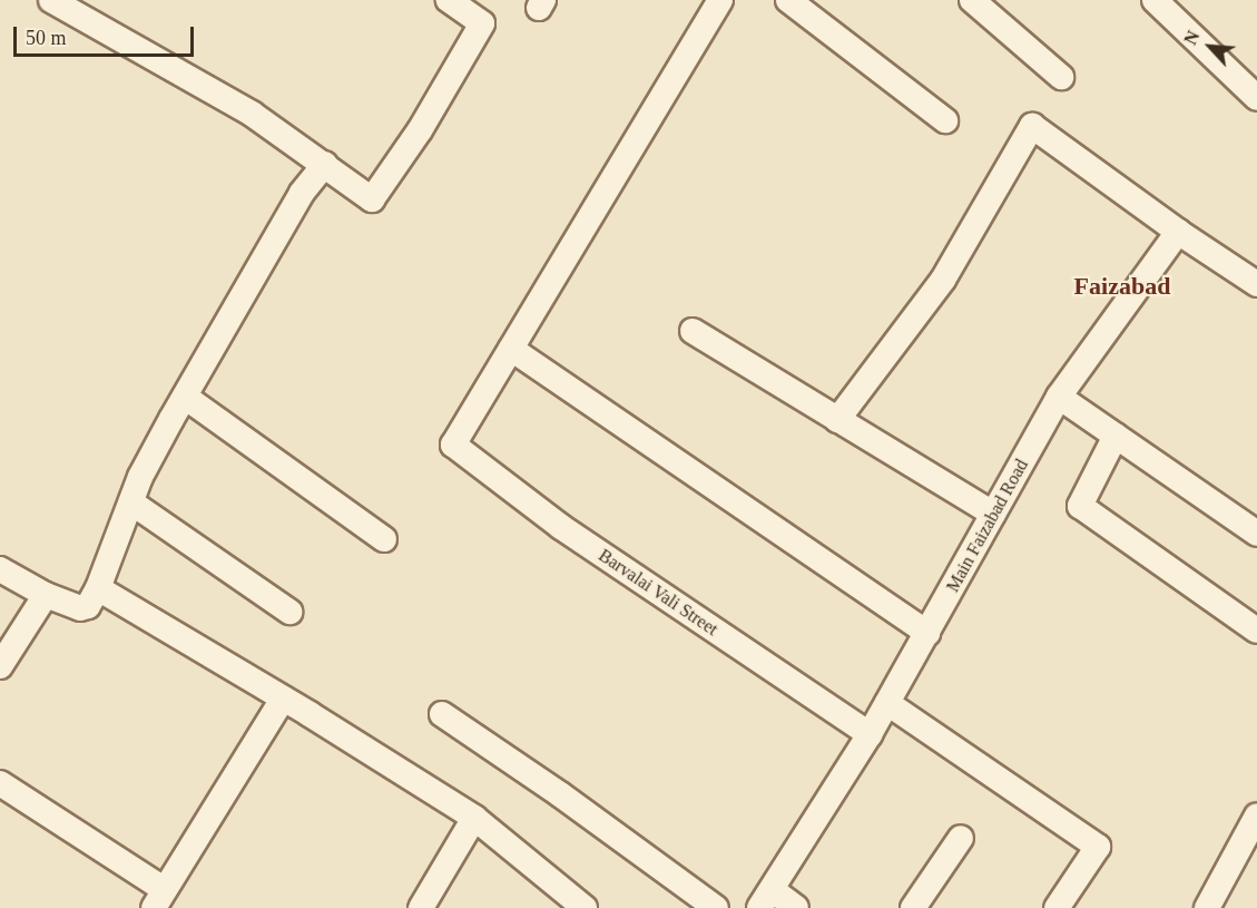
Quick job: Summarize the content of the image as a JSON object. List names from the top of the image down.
{
  "streets": {
    "street": ["Main Faizabad Road", "Barvalai Vali Street"]
  },
  "crossings": [
    ["Main Faizabad Road", "Barvalai Vali Street"]
  ],
  "districts": ["Faizabad"],
  "scale_bar": "50 m",
  "north": "top left"
}
